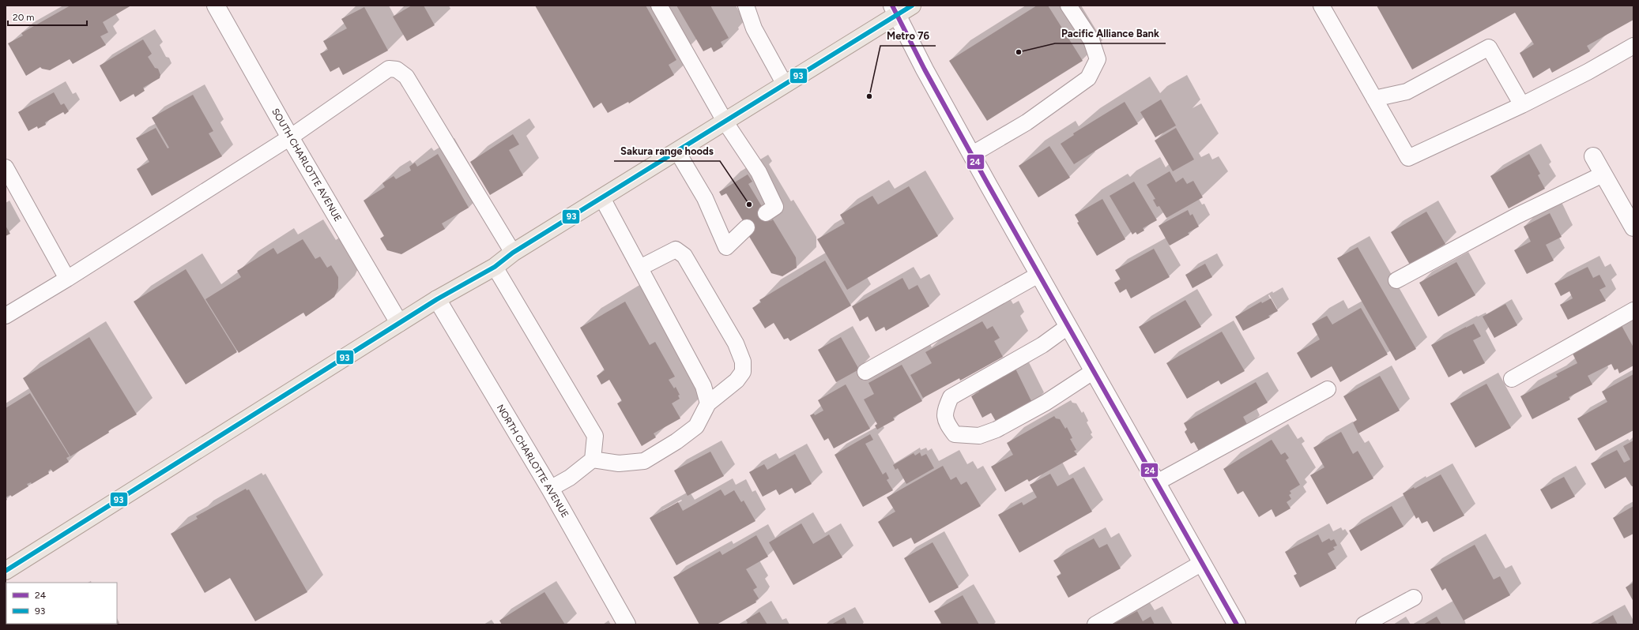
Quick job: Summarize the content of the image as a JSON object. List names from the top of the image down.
{
  "streets": {
    "street": ["SOUTH CHARLOTTE AVENUE", "NORTH CHARLOTTE AVENUE"]
  },
  "places": ["Pacific Alliance Bank", "Metro 76", "Sakura range hoods"],
  "lines": ["transit line 24", "transit line 93"],
  "legend": ["24", "93"],
  "scale_bar": "20 m"
}
